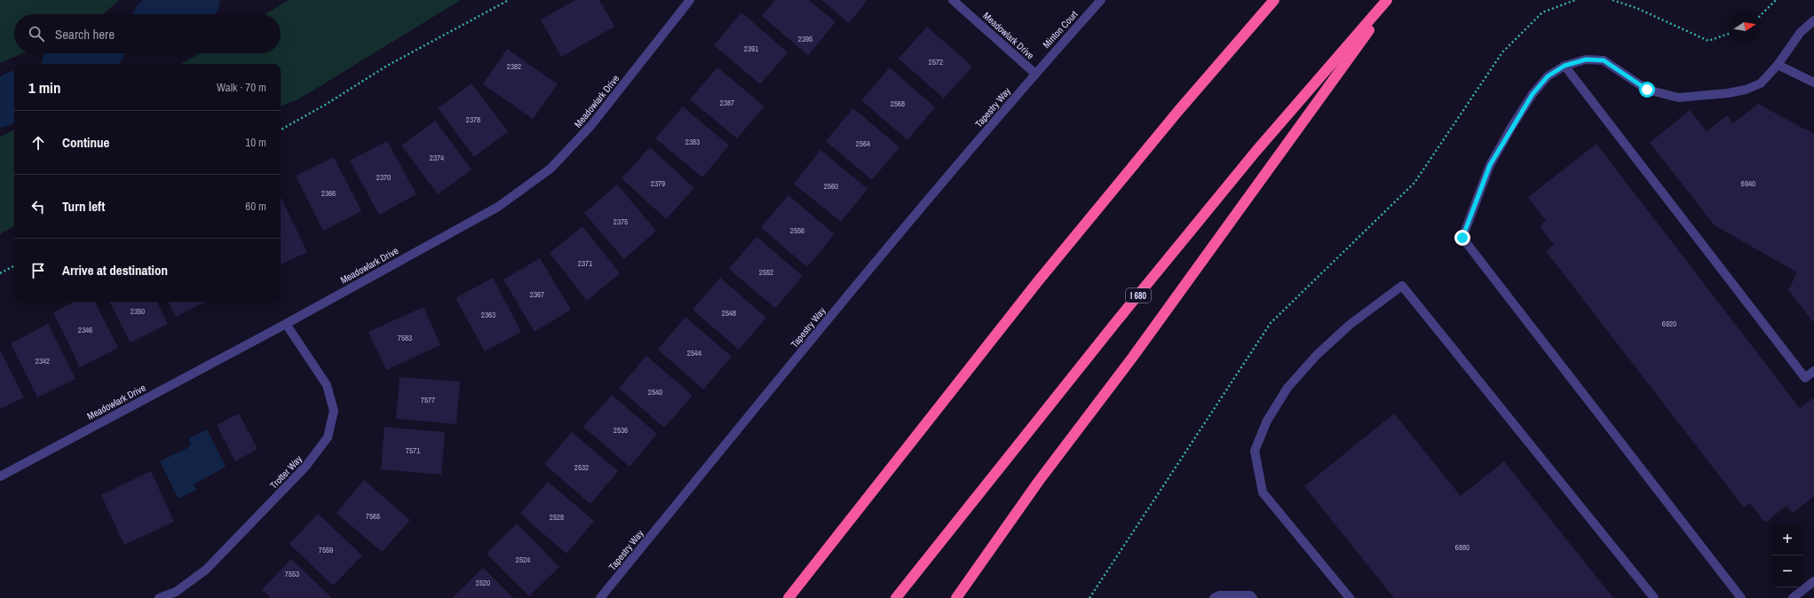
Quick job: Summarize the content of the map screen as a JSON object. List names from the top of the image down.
{
  "streets": {
    "highway": ["I 680"],
    "street": [
      "Minton Court",
      "Meadowlark Drive",
      "Tapestry Way",
      "Trotter Way"
    ]
  },
  "crossings": [
    ["Minton Court", "Meadowlark Drive"],
    ["Minton Court", "Tapestry Way"],
    ["Meadowlark Drive", "Tapestry Way"],
    ["Meadowlark Drive", "Trotter Way"]
  ],
  "house_numbers": [
    "2395",
    "2391",
    "2572",
    "2382",
    "2387",
    "2568",
    "2378",
    "2383",
    "2564",
    "2374",
    "2370",
    "2379",
    "6940",
    "2560",
    "2366",
    "2375",
    "2556",
    "2371",
    "2552",
    "2367",
    "2350",
    "2548",
    "2363",
    "6920",
    "2346",
    "7583",
    "2544",
    "2342",
    "2540",
    "7577",
    "2536",
    "7571",
    "2532",
    "7565",
    "2528",
    "6880",
    "7559",
    "2524",
    "7553",
    "2520"
  ],
  "north": "right",
  "page": {
    "search": "Search here",
    "heading": ["1 min", "Walk · 70 m"],
    "list": [
      ["Continue", "10 m"],
      ["Turn left", "60 m"],
      "Arrive at destination"
    ],
    "map_buttons": ["+", "−"]
  }
}
